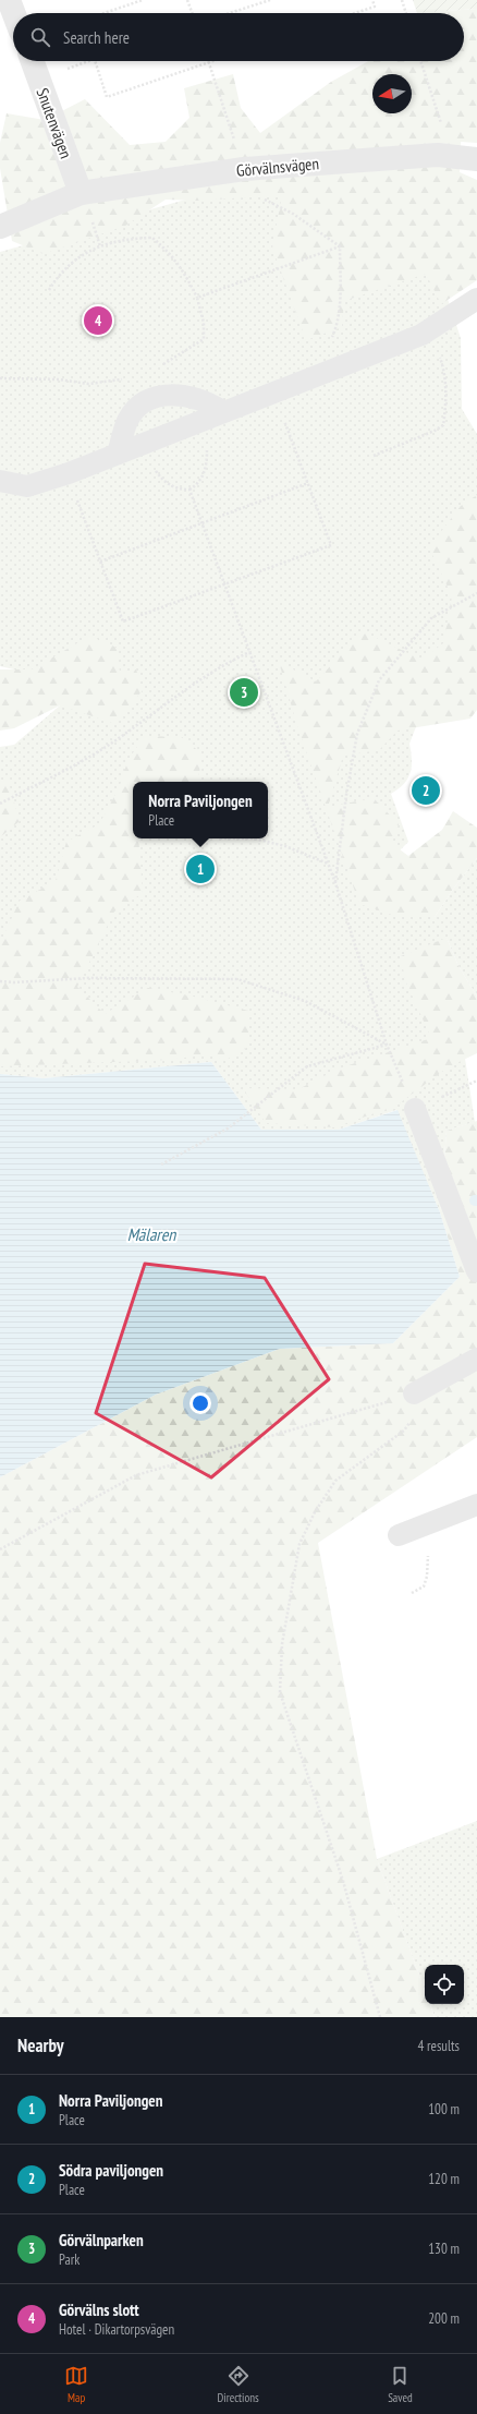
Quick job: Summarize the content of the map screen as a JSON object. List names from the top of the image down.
{
  "streets": {
    "street": ["Snutenvägen", "Görvälnsvägen"]
  },
  "crossings": [
    ["Snutenvägen", "Görvälnsvägen"]
  ],
  "water": ["Mälaren"],
  "north": "left",
  "page": {
    "search": "Search here",
    "pins": [
      "4",
      "3",
      "2",
      "1"
    ],
    "popup": ["Norra Paviljongen", "Place"],
    "heading": ["Nearby", "4 results"],
    "list": [
      {
        "mark": "1",
        "name": "Norra Paviljongen",
        "note": "Place",
        "value": "100 m"
      },
      {
        "mark": "2",
        "name": "Södra paviljongen",
        "note": "Place",
        "value": "120 m"
      },
      {
        "mark": "3",
        "name": "Görvälnparken",
        "note": "Park",
        "value": "130 m"
      },
      {
        "mark": "4",
        "name": "Görvälns slott",
        "note": "Hotel · Dikartorpsvägen",
        "value": "200 m"
      }
    ],
    "nav": ["Map", "Directions", "Saved"]
  }
}
